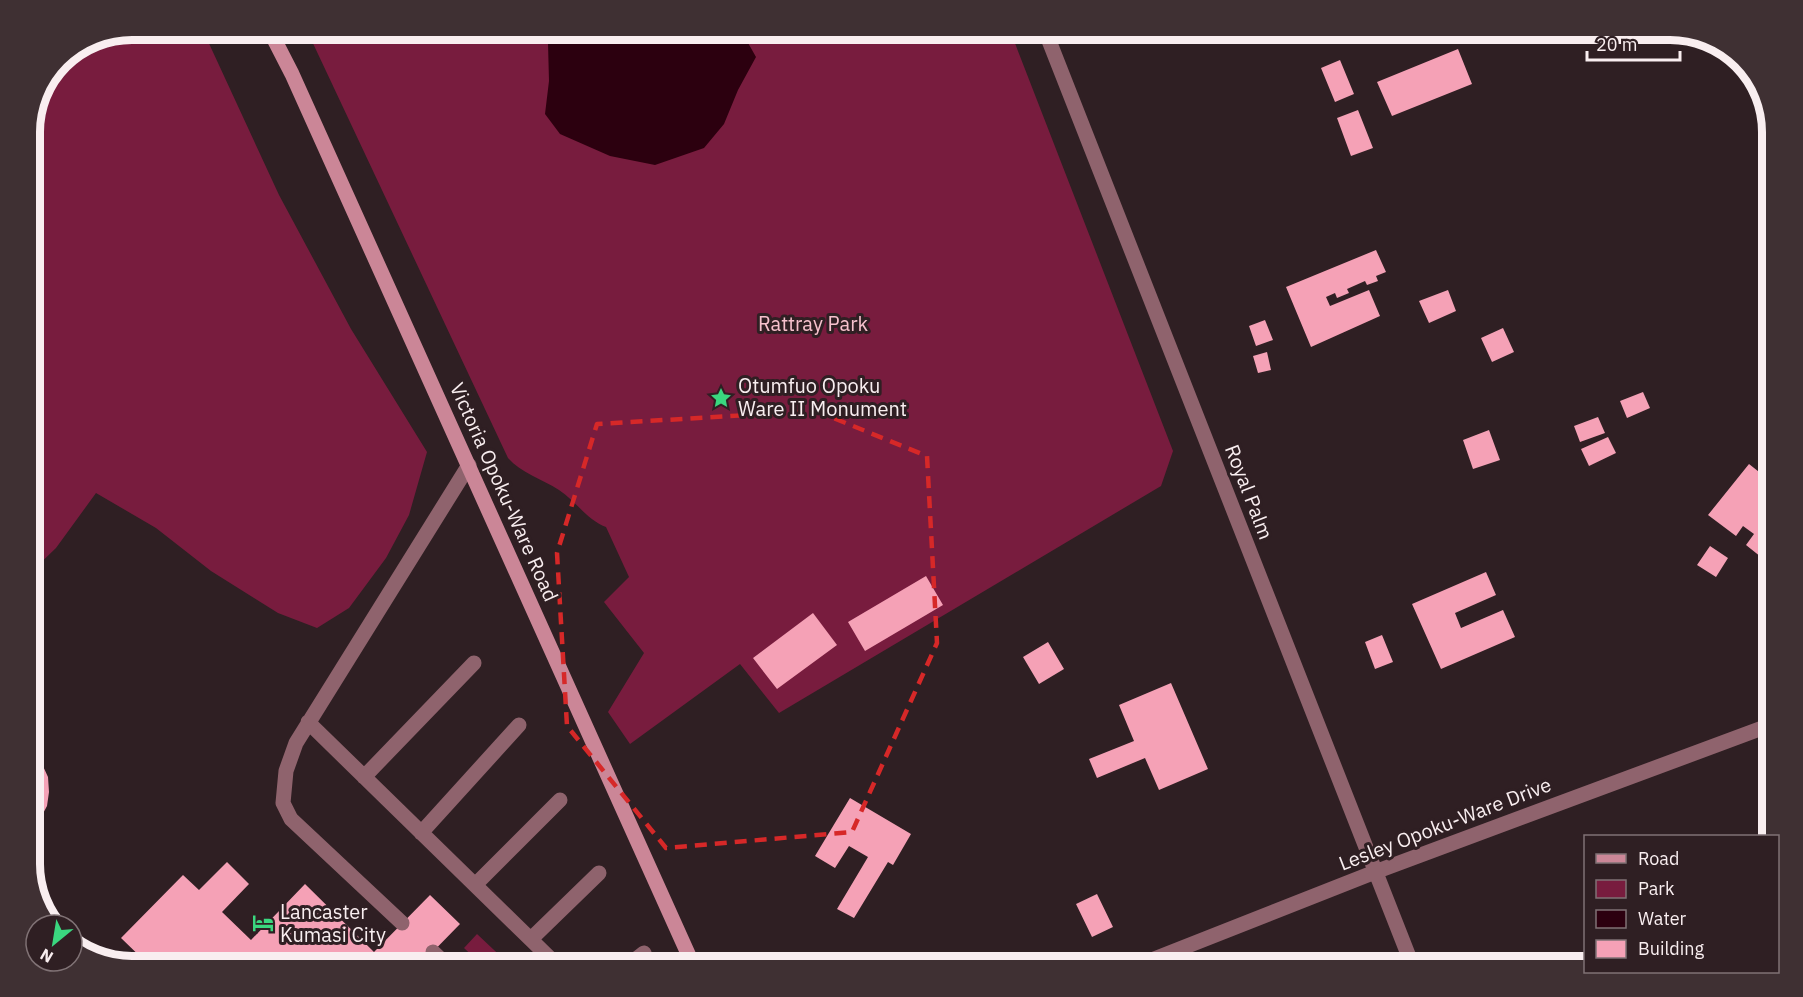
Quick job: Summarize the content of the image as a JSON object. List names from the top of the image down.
{
  "streets": {
    "main road": ["Victoria Opoku-Ware Road"],
    "street": ["Royal Palm", "Lesley Opoku-Ware Drive"]
  },
  "crossings": [
    ["Royal Palm", "Lesley Opoku-Ware Drive"]
  ],
  "parks": ["Rattray Park"],
  "places": {
    "place": ["Otumfuo Opoku Ware II Monument"],
    "hotel": ["Lancaster Kumasi City"]
  },
  "legend": [
    "Road",
    "Park",
    "Water",
    "Building"
  ],
  "scale_bar": "20 m",
  "north": "bottom left"
}
